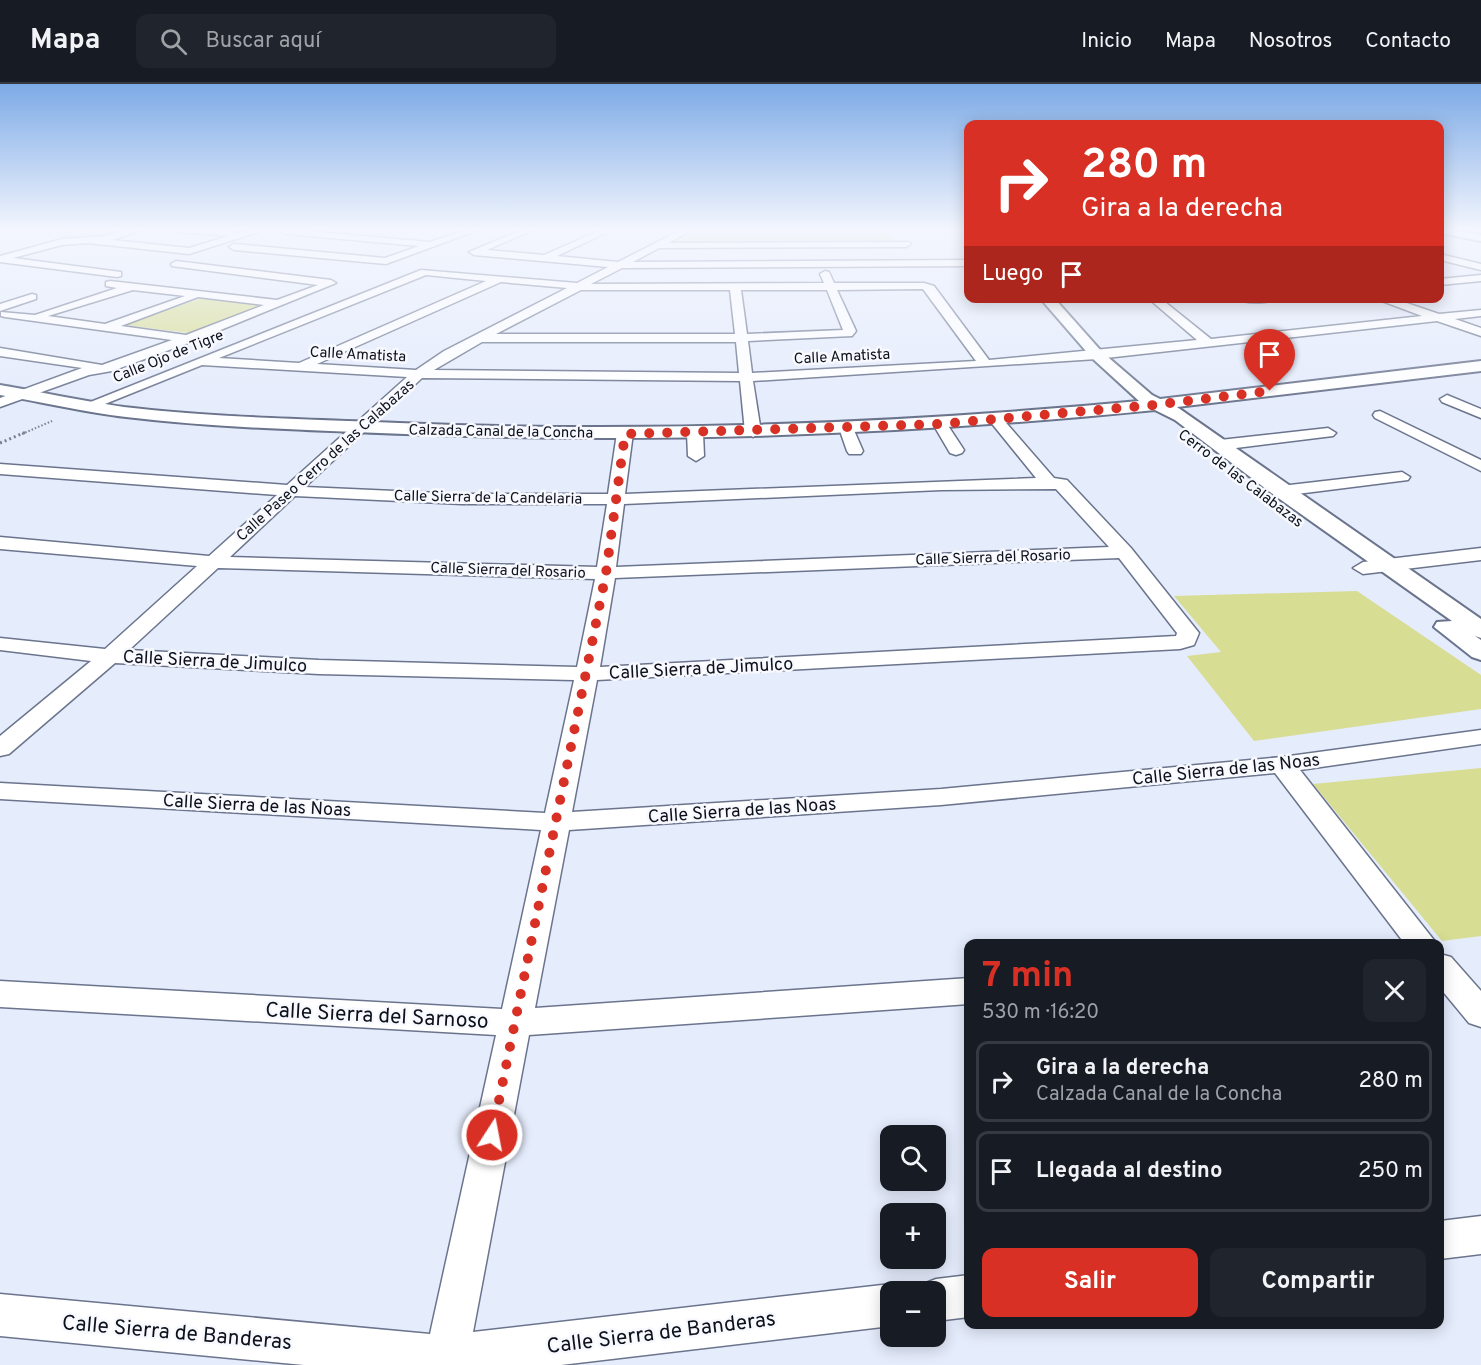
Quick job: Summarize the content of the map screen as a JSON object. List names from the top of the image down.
{
  "streets": {
    "street": [
      "Calle Amatista",
      "Calle Ojo de Tigre",
      "Calzada Canal de la Concha",
      "Calle Paseo Cerro de las Calabazas",
      "Cerro de las Calabazas",
      "Calle Sierra de la Candelaria",
      "Calle Sierra del Rosario",
      "Calle Sierra de Jimulco",
      "Calle Sierra de las Noas",
      "Calle Sierra del Sarnoso",
      "Calle Sierra de Banderas"
    ]
  },
  "crossings": [
    ["Calle Amatista", "Calle Ojo de Tigre"],
    ["Calle Amatista", "Calle Paseo Cerro de las Calabazas"],
    ["Calle Ojo de Tigre", "Calzada Canal de la Concha"],
    ["Calzada Canal de la Concha", "Calle Paseo Cerro de las Calabazas"],
    ["Calzada Canal de la Concha", "Cerro de las Calabazas"],
    ["Calle Paseo Cerro de las Calabazas", "Calle Sierra de la Candelaria"],
    ["Calle Paseo Cerro de las Calabazas", "Calle Sierra del Rosario"],
    ["Calle Paseo Cerro de las Calabazas", "Calle Sierra de Jimulco"],
    ["Calle Sierra del Rosario", "Calle Sierra de Jimulco"]
  ],
  "page": {
    "header": "Mapa",
    "search": "Buscar aquí",
    "nav": [
      "Inicio",
      "Mapa",
      "Nosotros",
      "Contacto"
    ],
    "turn": ["280 m", "Gira a la derecha"],
    "then": "Luego",
    "heading": ["7 min", "530 m · 16:20"],
    "list": [
      {
        "name": "Gira a la derecha",
        "note": "Calzada Canal de la Concha",
        "value": "280 m"
      },
      {
        "name": "Llegada al destino",
        "value": "250 m"
      }
    ],
    "map_buttons": ["+", "−"],
    "buttons": ["Salir", "Compartir"]
  }
}
